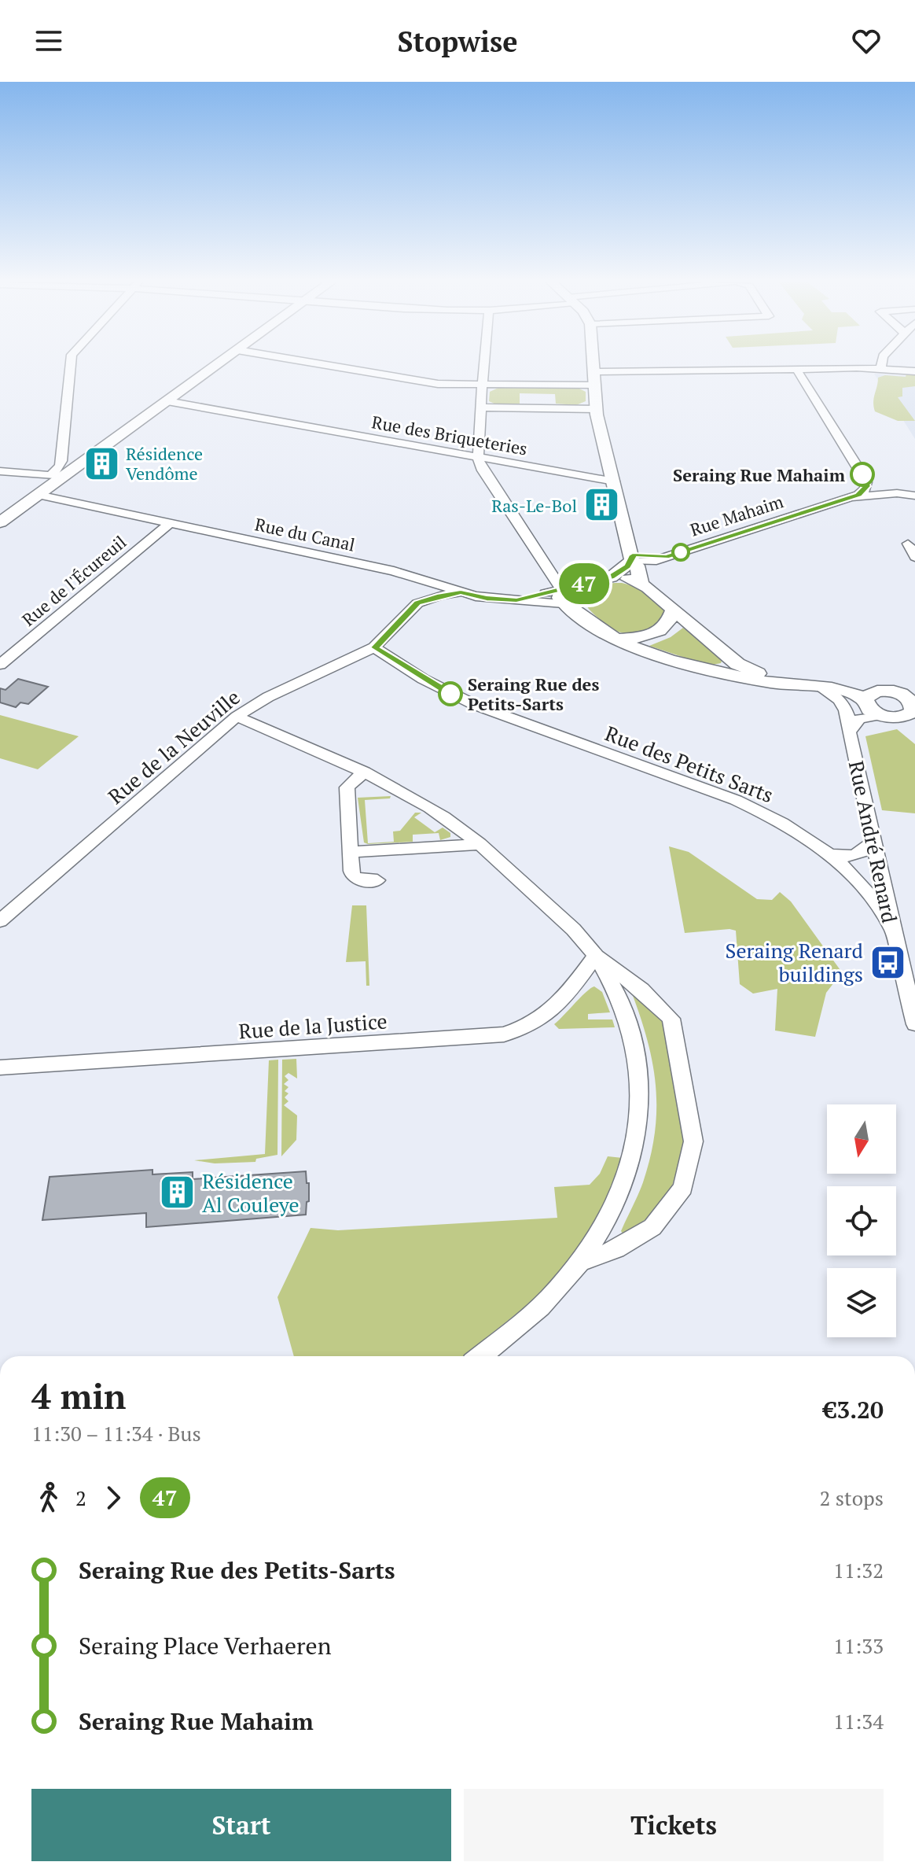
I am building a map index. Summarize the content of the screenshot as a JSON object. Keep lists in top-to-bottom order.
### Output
{
  "streets": {
    "street": [
      "Rue des Briqueteries",
      "Rue Mahaim",
      "Rue du Canal",
      "Rue de l'Écureuil",
      "Rue de la Neuville",
      "Rue des Petits Sarts",
      "Rue André Renard",
      "Rue de la Justice"
    ]
  },
  "crossings": [
    ["Rue du Canal", "Rue de l'Écureuil"],
    ["Rue du Canal", "Rue de la Neuville"],
    ["Rue de la Neuville", "Rue des Petits Sarts"],
    ["Rue des Petits Sarts", "Rue André Renard"]
  ],
  "places": {
    "building": ["Résidence Vendôme", "Ras-Le-Bol", "Résidence Al Couleye"],
    "other": ["Seraing Rue Mahaim", "Seraing Rue des Petits-Sarts"],
    "bus stop": ["Seraing Renard buildings"]
  },
  "lines": ["bus line 47"],
  "north": "bottom",
  "page": {
    "header": "Stopwise",
    "on_map": "47",
    "heading": ["4 min", "11:30 – 11:34 · Bus", "€3.20"],
    "legs": ["2", "47", "2 stops"],
    "list": [
      {
        "name": "Seraing Rue des Petits-Sarts",
        "value": "11:32"
      },
      {
        "name": "Seraing Place Verhaeren",
        "value": "11:33"
      },
      {
        "name": "Seraing Rue Mahaim",
        "value": "11:34"
      }
    ],
    "buttons": ["Start", "Tickets"]
  }
}
